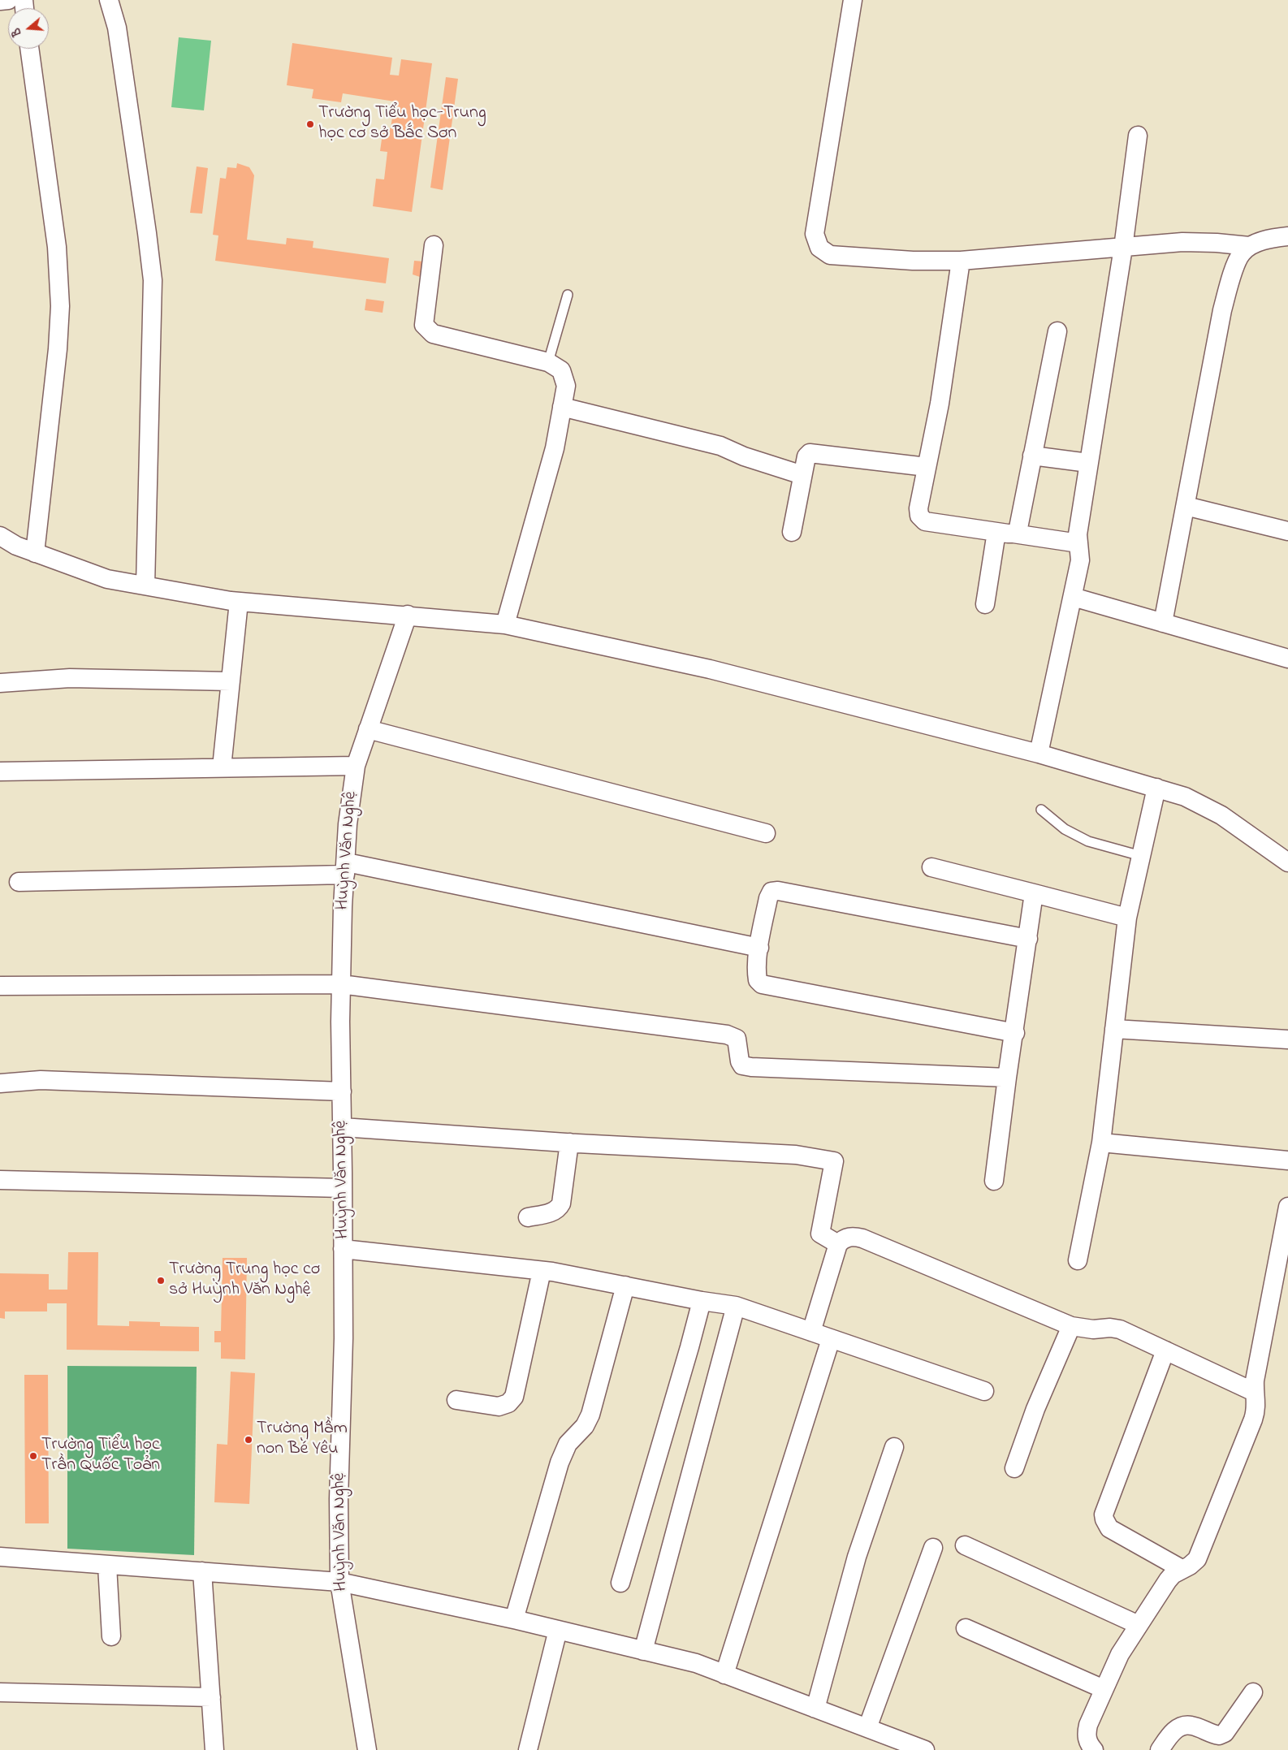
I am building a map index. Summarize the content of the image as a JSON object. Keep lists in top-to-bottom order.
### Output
{
  "streets": {
    "street": ["Huỳnh Văn Nghệ"]
  },
  "places": [
    "Trường Tiểu học-Trung học cơ sở Bắc Sơn",
    "Trường Trung học cơ sở Huỳnh Văn Nghệ",
    "Trường Mầm non Bé Yêu",
    "Trường Tiểu học Trần Quốc Toản"
  ],
  "north": "left"
}
